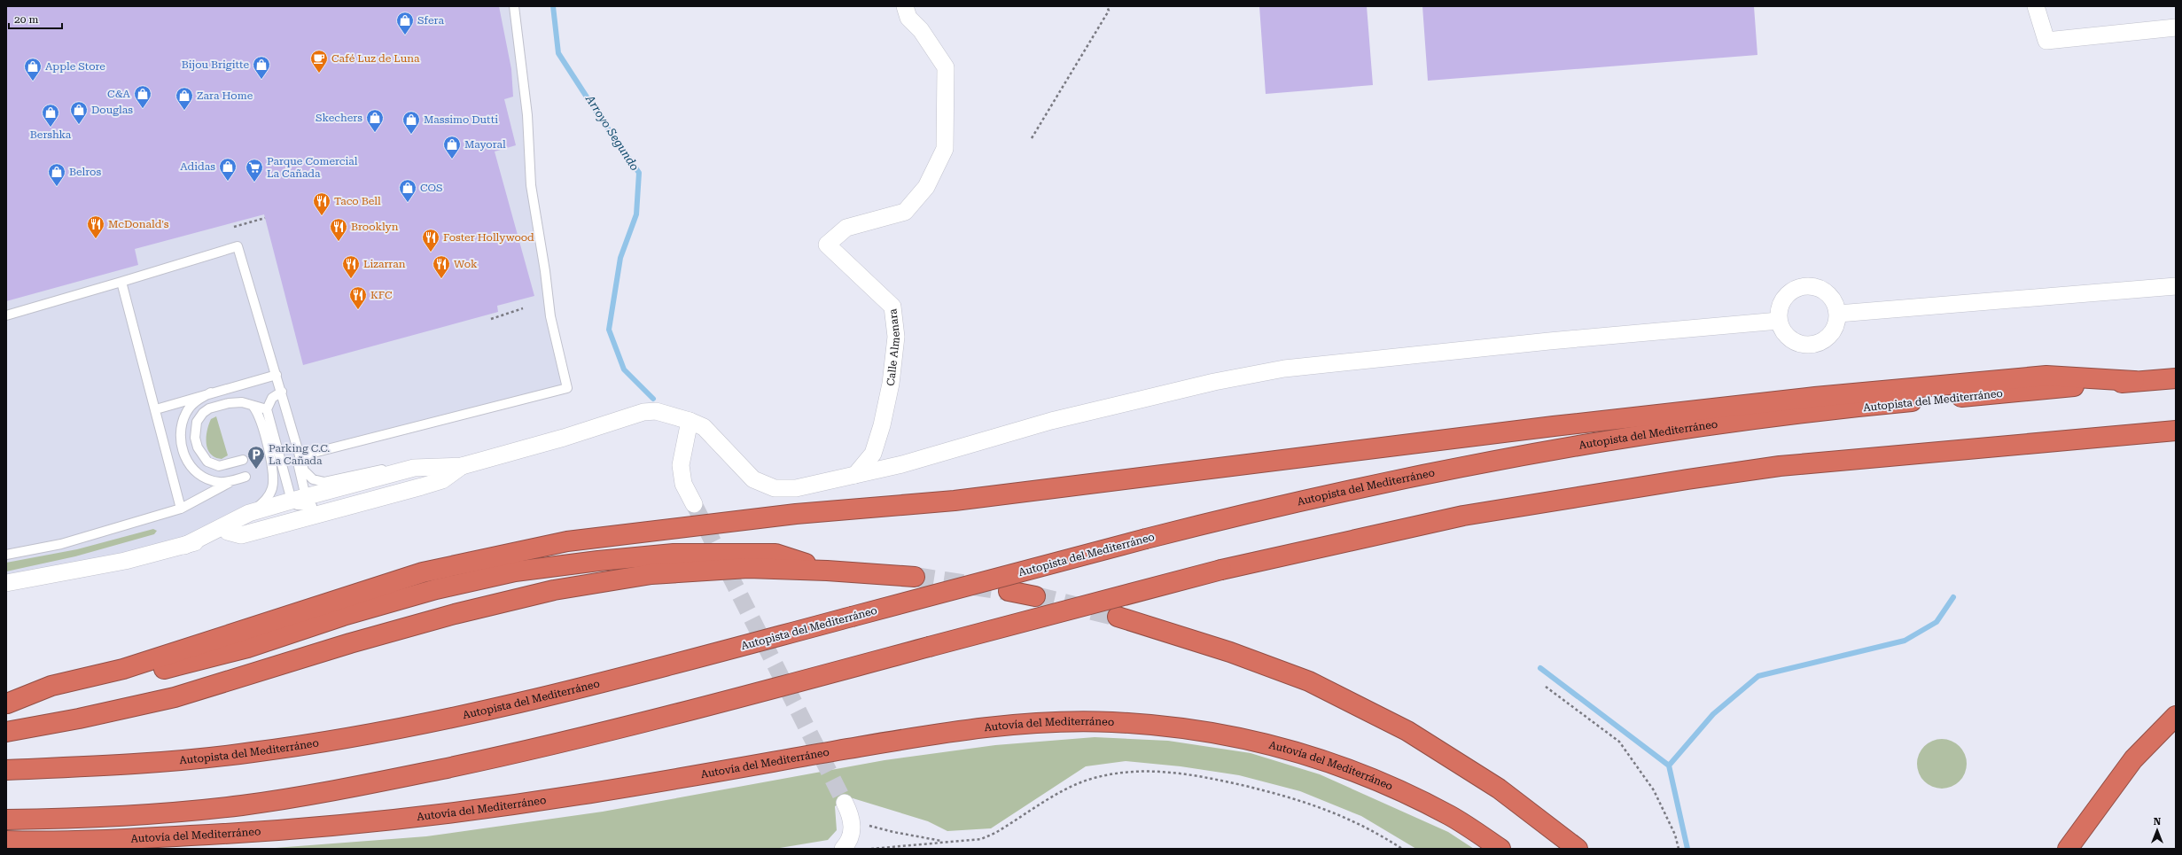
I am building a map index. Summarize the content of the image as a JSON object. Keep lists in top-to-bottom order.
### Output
{
  "streets": {
    "highway": ["Autopista del Mediterráneo", "Autovía del Mediterráneo"],
    "street": ["Calle Almenara"]
  },
  "water": ["Arroyo Segundo"],
  "places": {
    "shop": [
      "Sfera",
      "Bijou Brigitte",
      "Apple Store",
      "C&A",
      "Zara Home",
      "Douglas",
      "Bershka",
      "Skechers",
      "Massimo Dutti",
      "Mayoral",
      "Adidas",
      "Belros",
      "COS"
    ],
    "cafe": ["Café Luz de Luna"],
    "supermarket": ["Parque Comercial La Cañada"],
    "restaurant": [
      "Taco Bell",
      "McDonald's",
      "Brooklyn",
      "Foster Hollywood",
      "Lizarran",
      "Wok",
      "KFC"
    ],
    "parking": ["Parking C.C. La Cañada"]
  },
  "scale_bar": "20 m",
  "north": "top"
}
